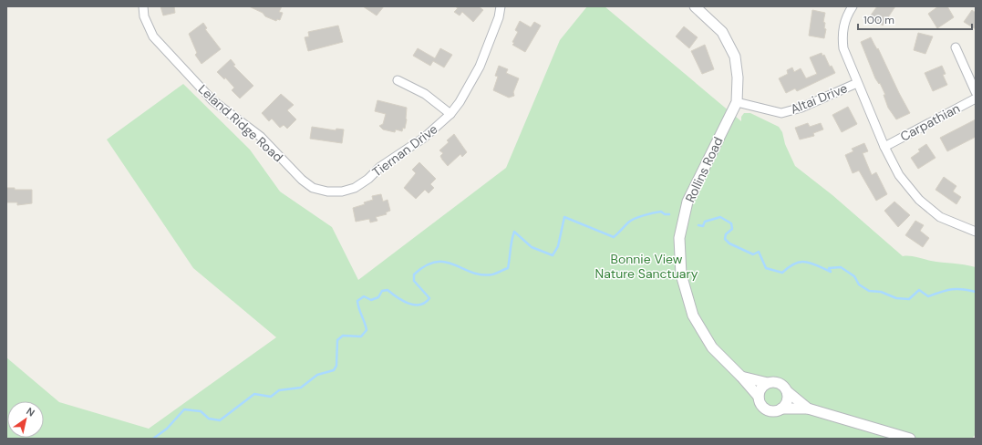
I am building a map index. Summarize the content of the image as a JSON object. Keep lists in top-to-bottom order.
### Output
{
  "streets": {
    "street": [
      "Altai Drive",
      "Carpathian",
      "Leland Ridge Road",
      "Tiernan Drive",
      "Rollins Road"
    ]
  },
  "crossings": [
    ["Altai Drive", "Rollins Road"],
    ["Leland Ridge Road", "Tiernan Drive"]
  ],
  "parks": ["Bonnie View Nature Sanctuary"],
  "scale_bar": "100 m",
  "north": "top right"
}
